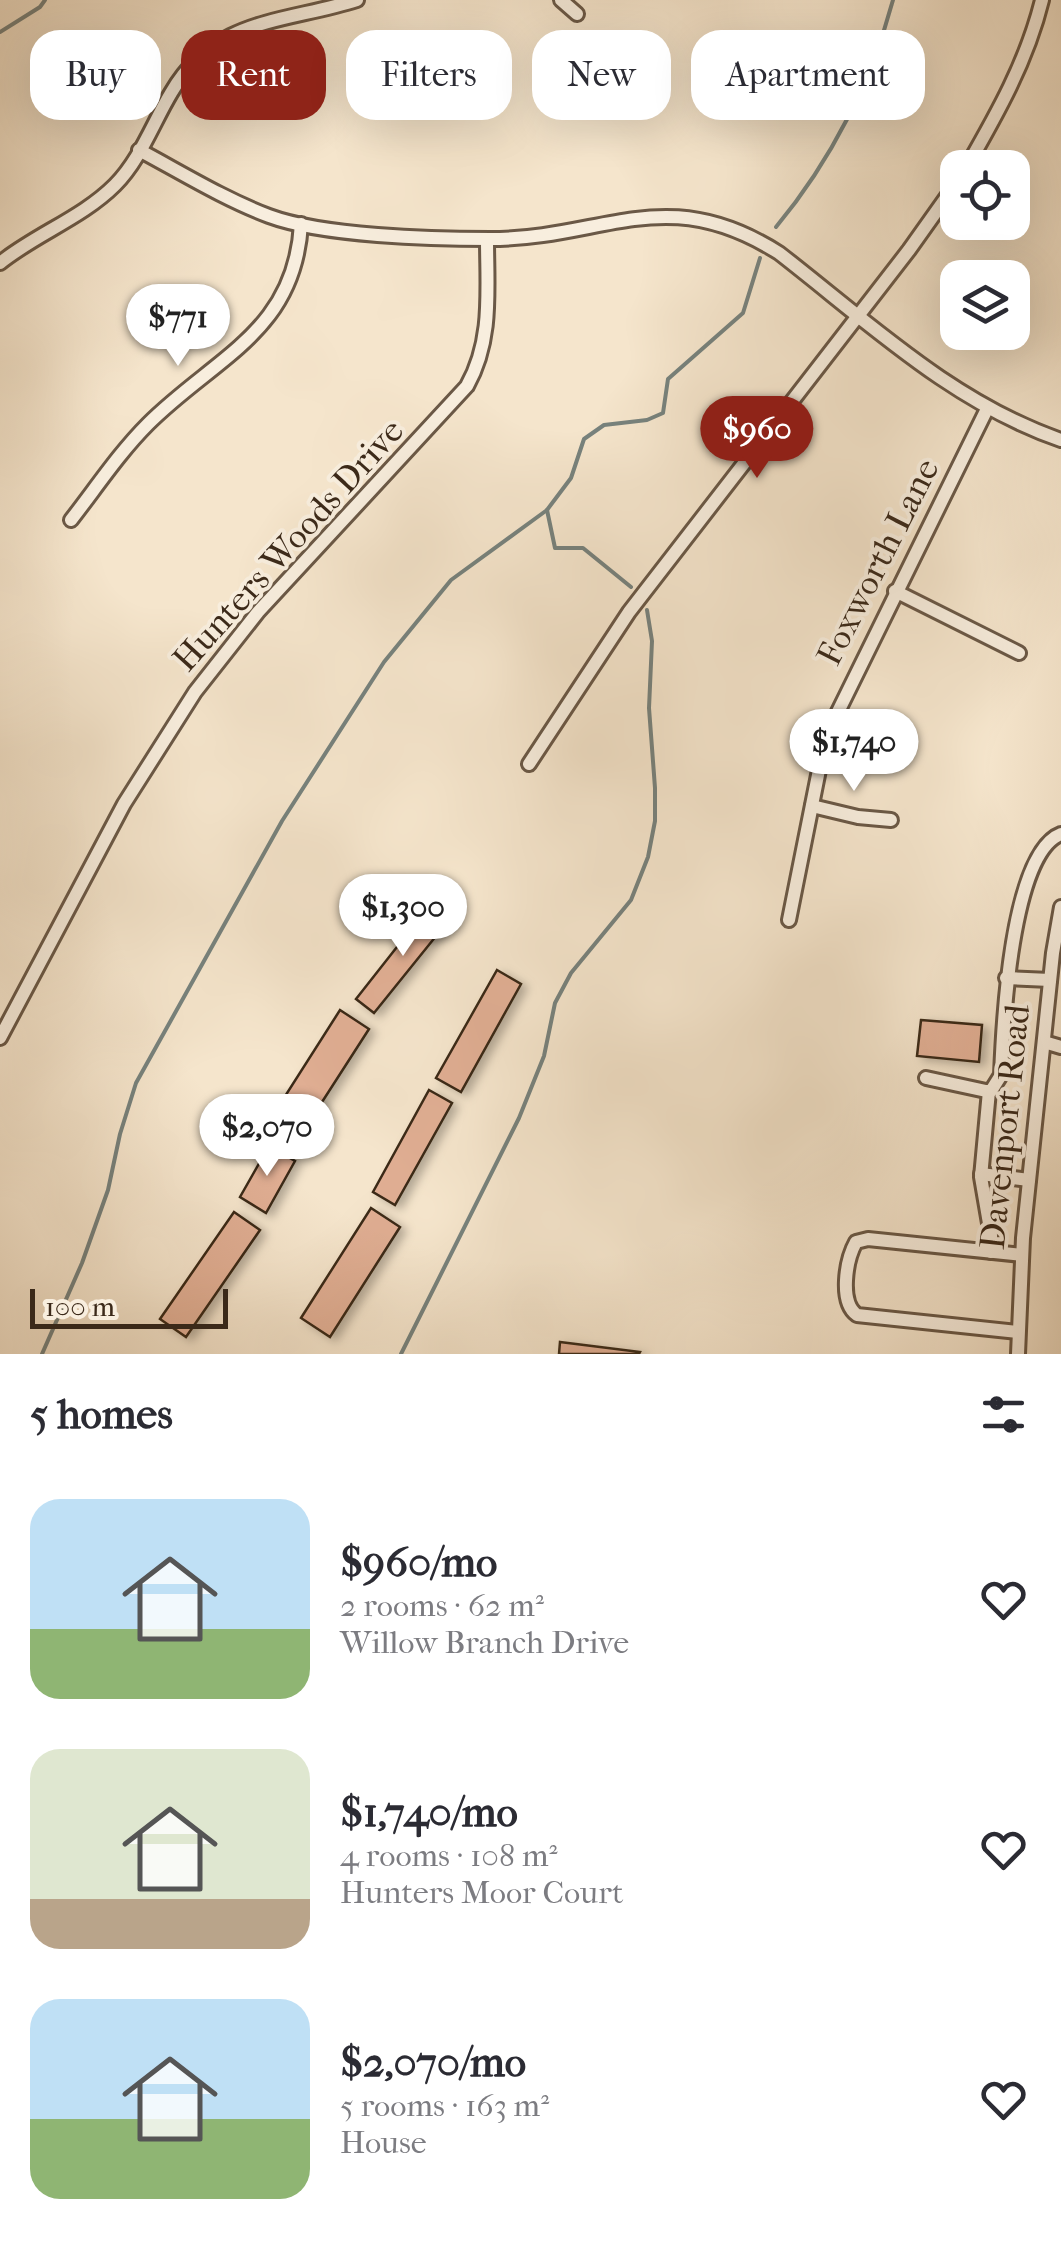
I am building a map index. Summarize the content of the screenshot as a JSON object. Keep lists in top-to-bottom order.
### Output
{
  "streets": {
    "street": ["Hunters Woods Drive", "Foxworth Lane", "Davenport Road"]
  },
  "scale_bar": "100 m",
  "page": {
    "chip": [
      "Buy",
      "Rent",
      "Filters",
      "New",
      "Apartment"
    ],
    "price": [
      "$771",
      "$960",
      "$1,740",
      "$1,300",
      "$2,070"
    ],
    "scale": "100 m",
    "heading": "5 homes",
    "list": [
      {
        "name": "$960/mo",
        "note": "2 rooms · 62 m² · Willow Branch Drive"
      },
      {
        "name": "$1,740/mo",
        "note": "4 rooms · 108 m² · Hunters Moor Court"
      },
      {
        "name": "$2,070/mo",
        "note": "5 rooms · 163 m² · House"
      }
    ]
  }
}
